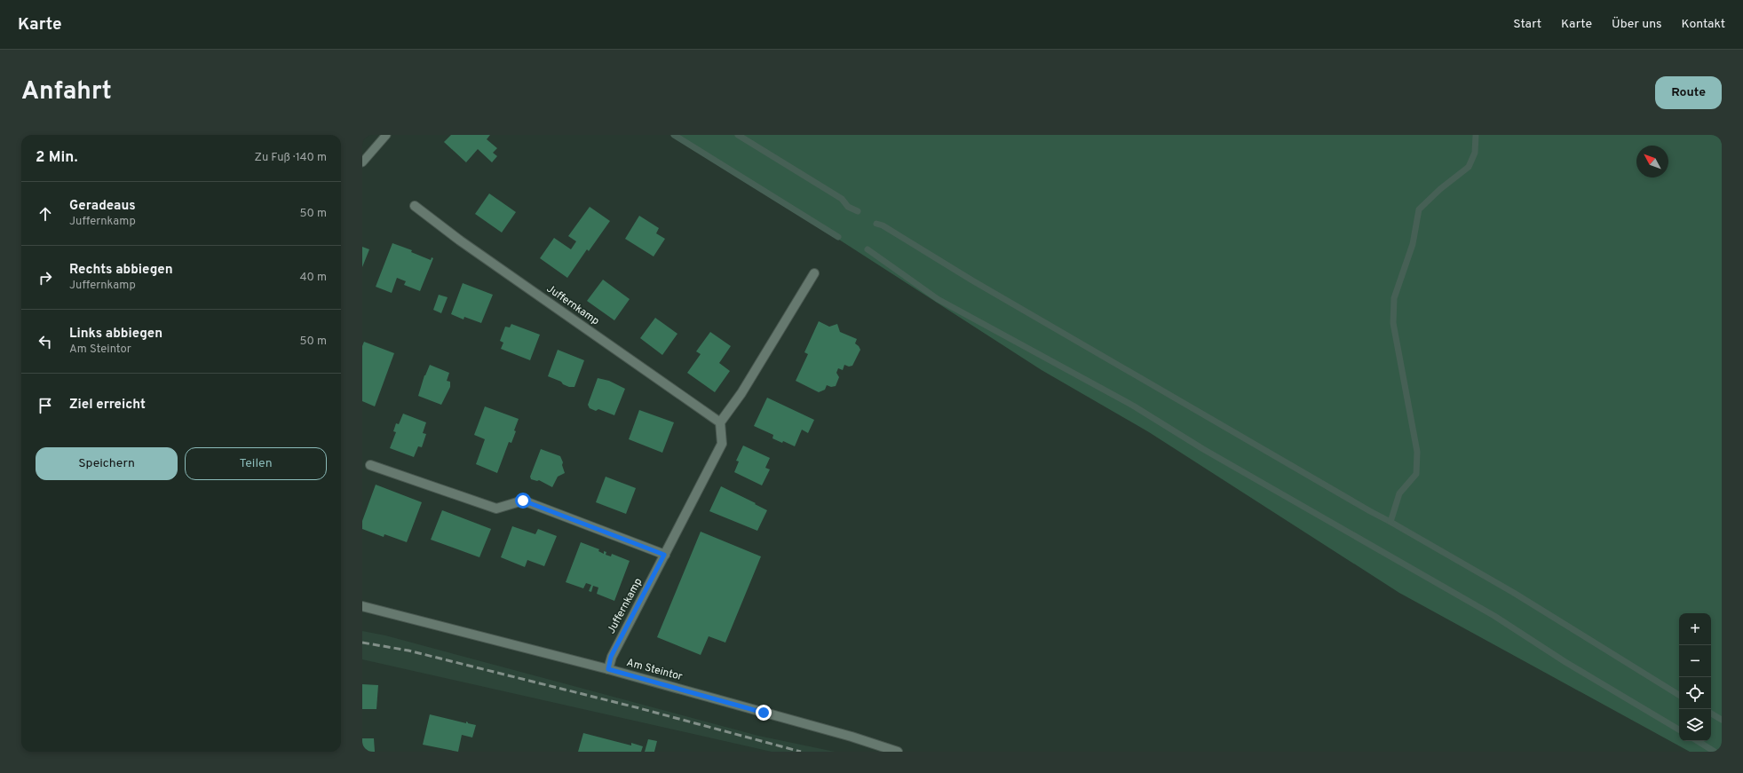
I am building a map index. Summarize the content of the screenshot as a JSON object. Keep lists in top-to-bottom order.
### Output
{
  "streets": {
    "street": ["Juffernkamp", "Am Steintor"]
  },
  "crossings": [
    ["Juffernkamp", "Am Steintor"]
  ],
  "north": "top left",
  "page": {
    "header": "Karte",
    "nav": [
      "Start",
      "Karte",
      "Über uns",
      "Kontakt"
    ],
    "title": "Anfahrt",
    "buttons": [
      "Route",
      ["Speichern", "Teilen"]
    ],
    "heading": ["2 Min.", "Zu Fuß · 140 m"],
    "list": [
      ["Geradeaus", "Juffernkamp", "50 m"],
      ["Rechts abbiegen", "Juffernkamp", "40 m"],
      ["Links abbiegen", "Am Steintor", "50 m"],
      "Ziel erreicht"
    ],
    "map_buttons": ["+", "−"]
  }
}
